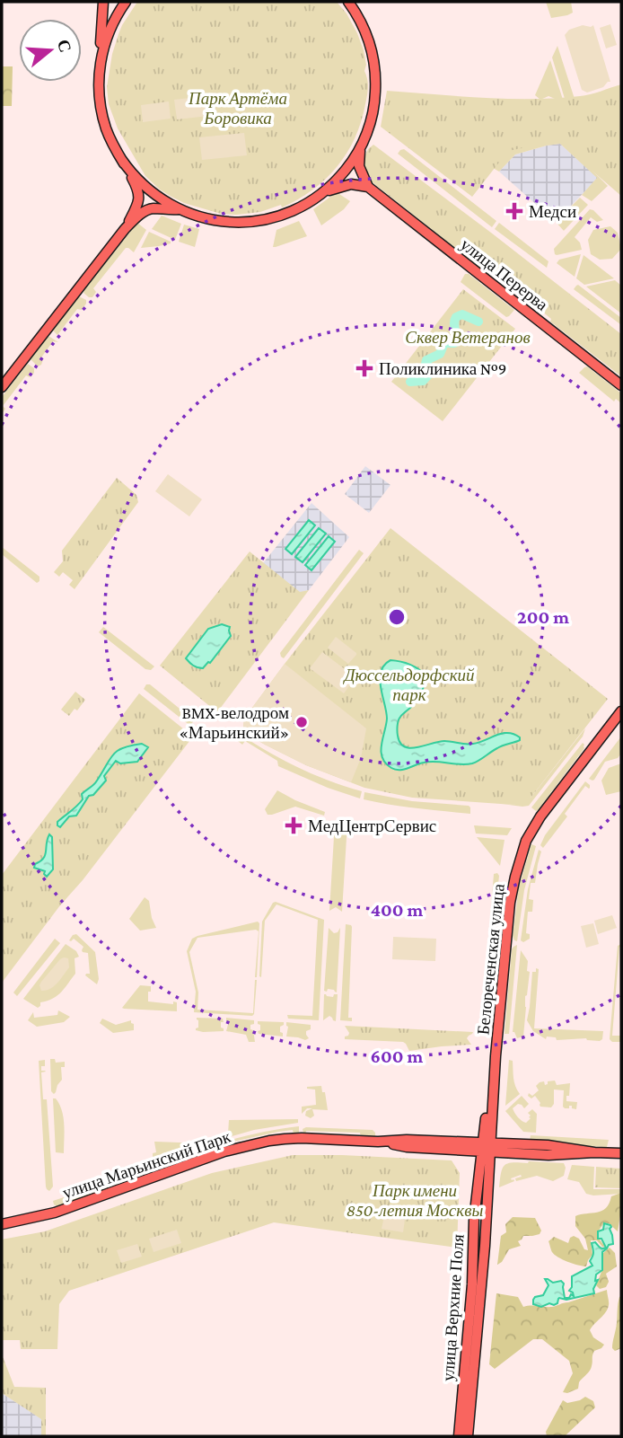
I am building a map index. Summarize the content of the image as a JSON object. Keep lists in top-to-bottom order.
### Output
{
  "streets": {
    "main road": [
      "улица Перерва",
      "Белореченская улица",
      "улица Марьинский Парк",
      "улица Верхние Поля"
    ]
  },
  "crossings": [
    ["Белореченская улица", "улица Марьинский Парк"],
    ["Белореченская улица", "улица Верхние Поля"],
    ["улица Марьинский Парк", "улица Верхние Поля"]
  ],
  "parks": [
    "Парк Артёма Боровика",
    "Сквер Ветеранов",
    "Дюссельдорфский парк",
    "Парк имени 850-летия Москвы"
  ],
  "places": {
    "health": ["Медси", "Поликлиника №9", "МедЦентрСервис"],
    "other": ["BMX-велодром «Марьинский»"]
  },
  "north": "right",
  "rings": ["200 m", "400 m", "600 m"]
}
